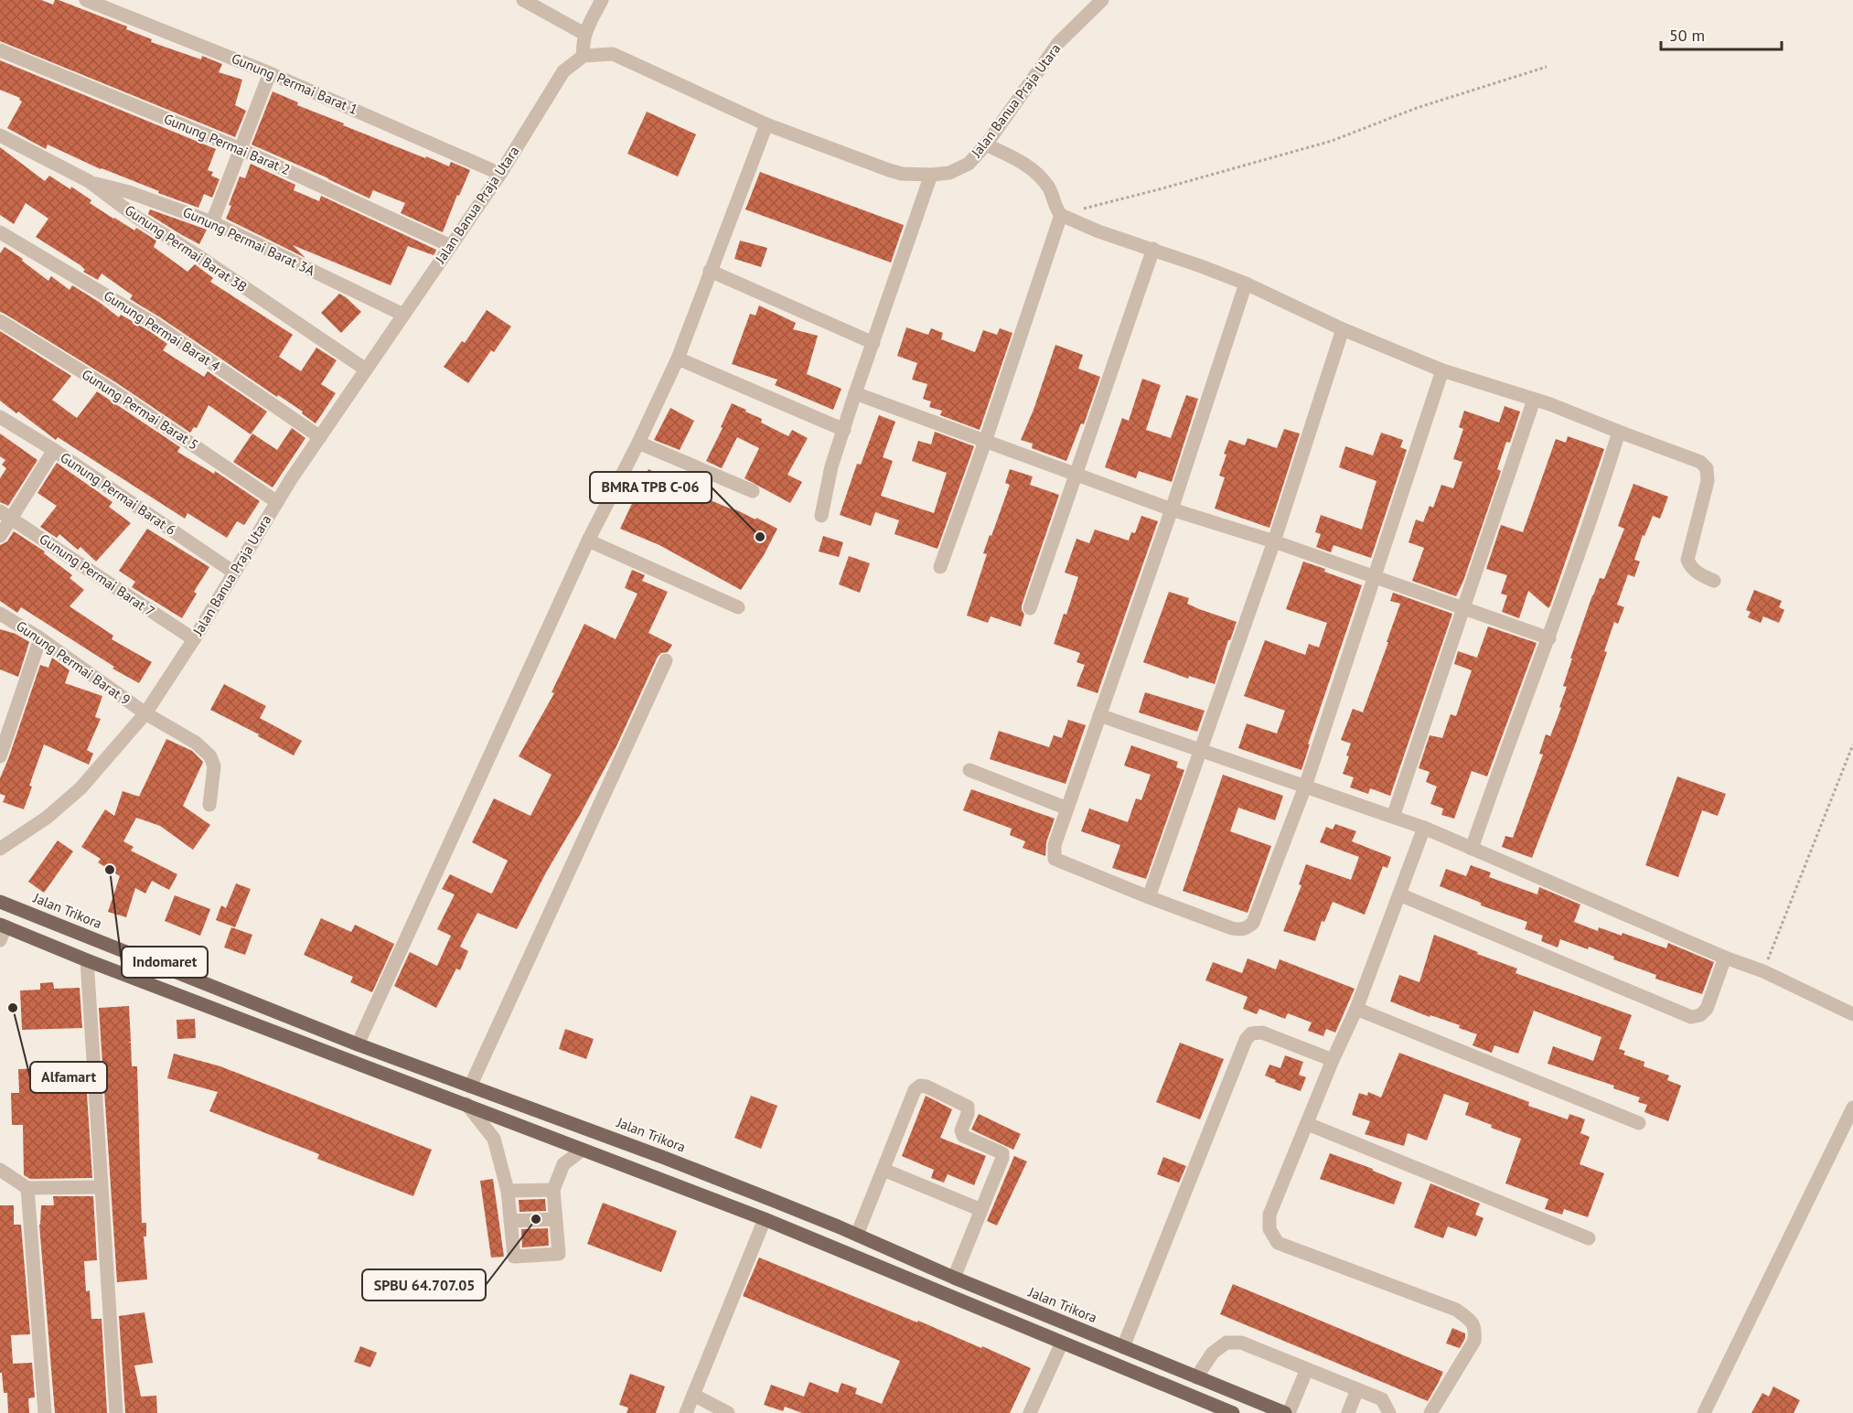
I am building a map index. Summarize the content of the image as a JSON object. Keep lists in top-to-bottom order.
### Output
{
  "streets": {
    "main road": ["Jalan Trikora"],
    "street": [
      "Gunung Permai Barat 1",
      "Jalan Banua Praja Utara",
      "Gunung Permai Barat 2",
      "Gunung Permai Barat 3A",
      "Gunung Permai Barat 3B",
      "Gunung Permai Barat 4",
      "Gunung Permai Barat 5",
      "Gunung Permai Barat 6",
      "Gunung Permai Barat 7",
      "Gunung Permai Barat 9"
    ]
  },
  "crossings": [
    ["Gunung Permai Barat 1", "Jalan Banua Praja Utara"],
    ["Jalan Banua Praja Utara", "Gunung Permai Barat 2"],
    ["Jalan Banua Praja Utara", "Gunung Permai Barat 3A"],
    ["Jalan Banua Praja Utara", "Gunung Permai Barat 3B"],
    ["Jalan Banua Praja Utara", "Gunung Permai Barat 4"],
    ["Jalan Banua Praja Utara", "Gunung Permai Barat 5"],
    ["Jalan Banua Praja Utara", "Gunung Permai Barat 6"],
    ["Jalan Banua Praja Utara", "Gunung Permai Barat 7"],
    ["Jalan Banua Praja Utara", "Gunung Permai Barat 9"],
    ["Gunung Permai Barat 3A", "Gunung Permai Barat 3B"]
  ],
  "places": [
    "BMRA TPB C-06",
    "Indomaret",
    "Alfamart",
    "SPBU 64.707.05"
  ],
  "scale_bar": "50 m"
}
